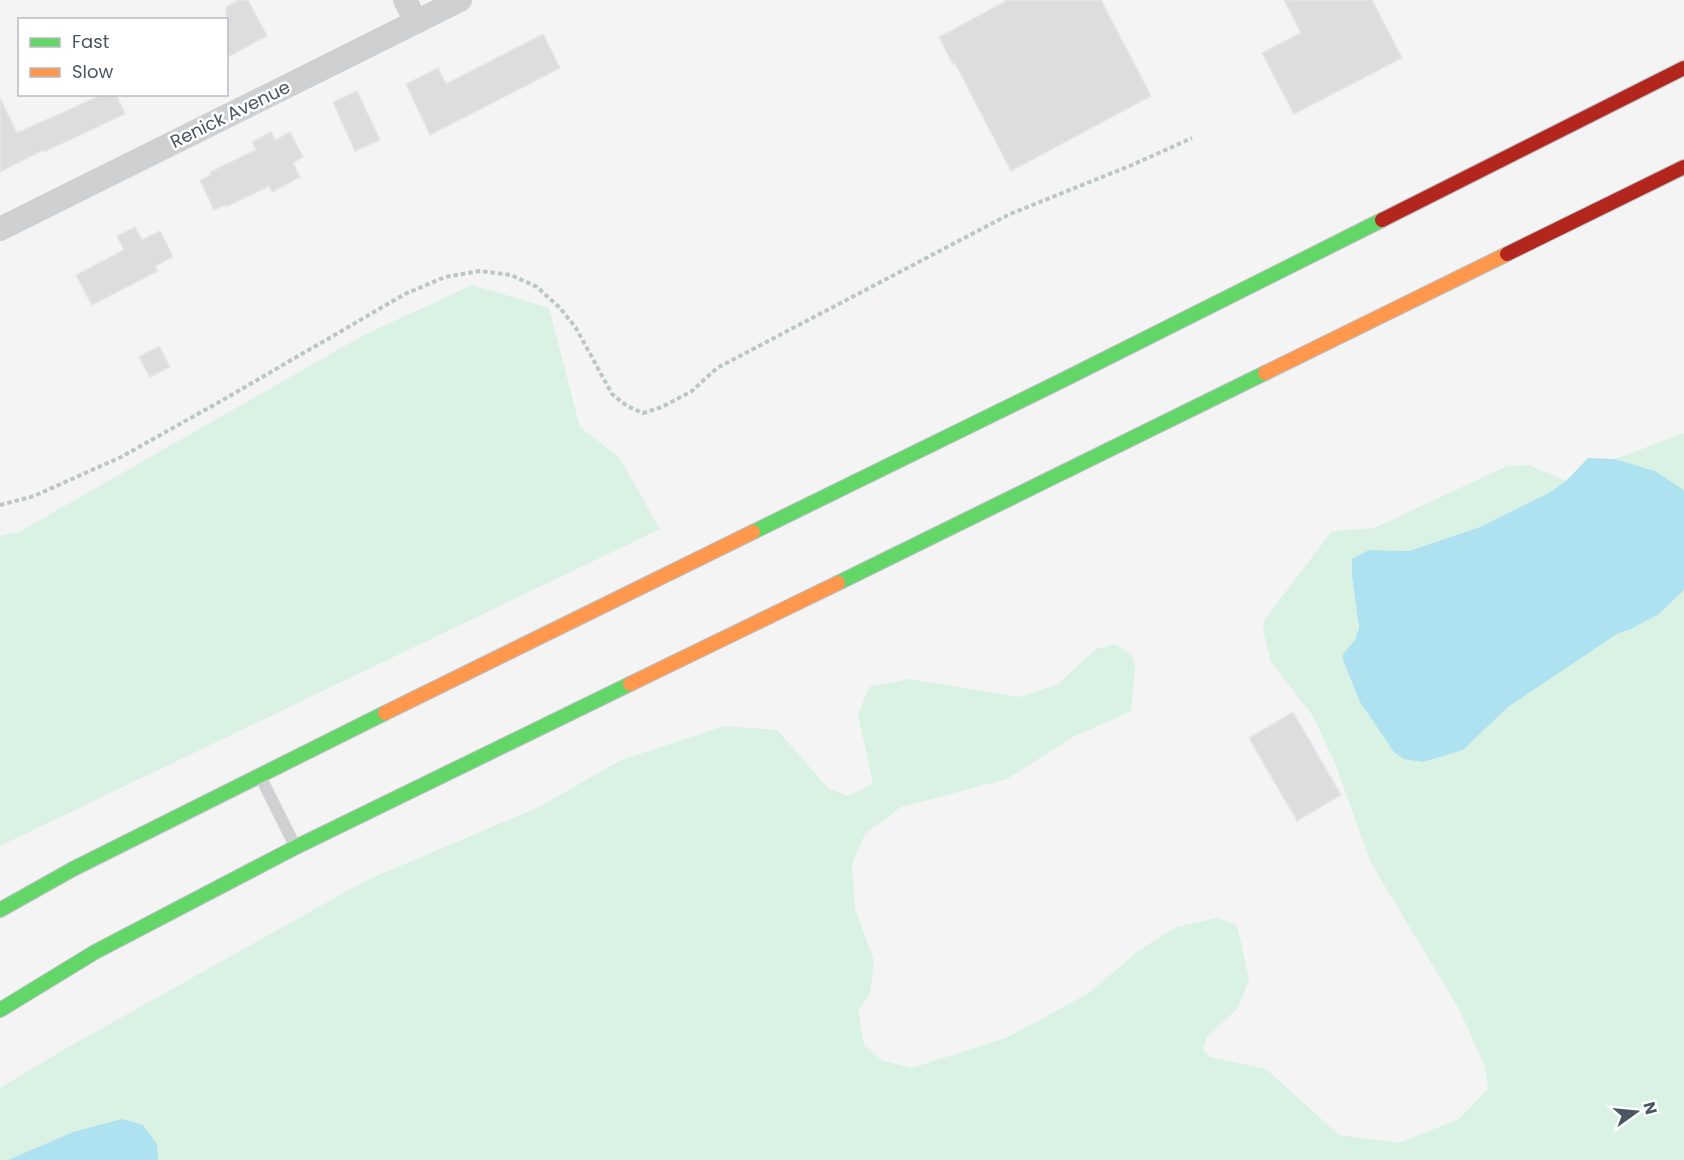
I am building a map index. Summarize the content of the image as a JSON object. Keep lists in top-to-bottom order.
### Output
{
  "streets": {
    "street": ["Renick Avenue"]
  },
  "legend": ["Fast", "Slow"],
  "north": "right"
}
